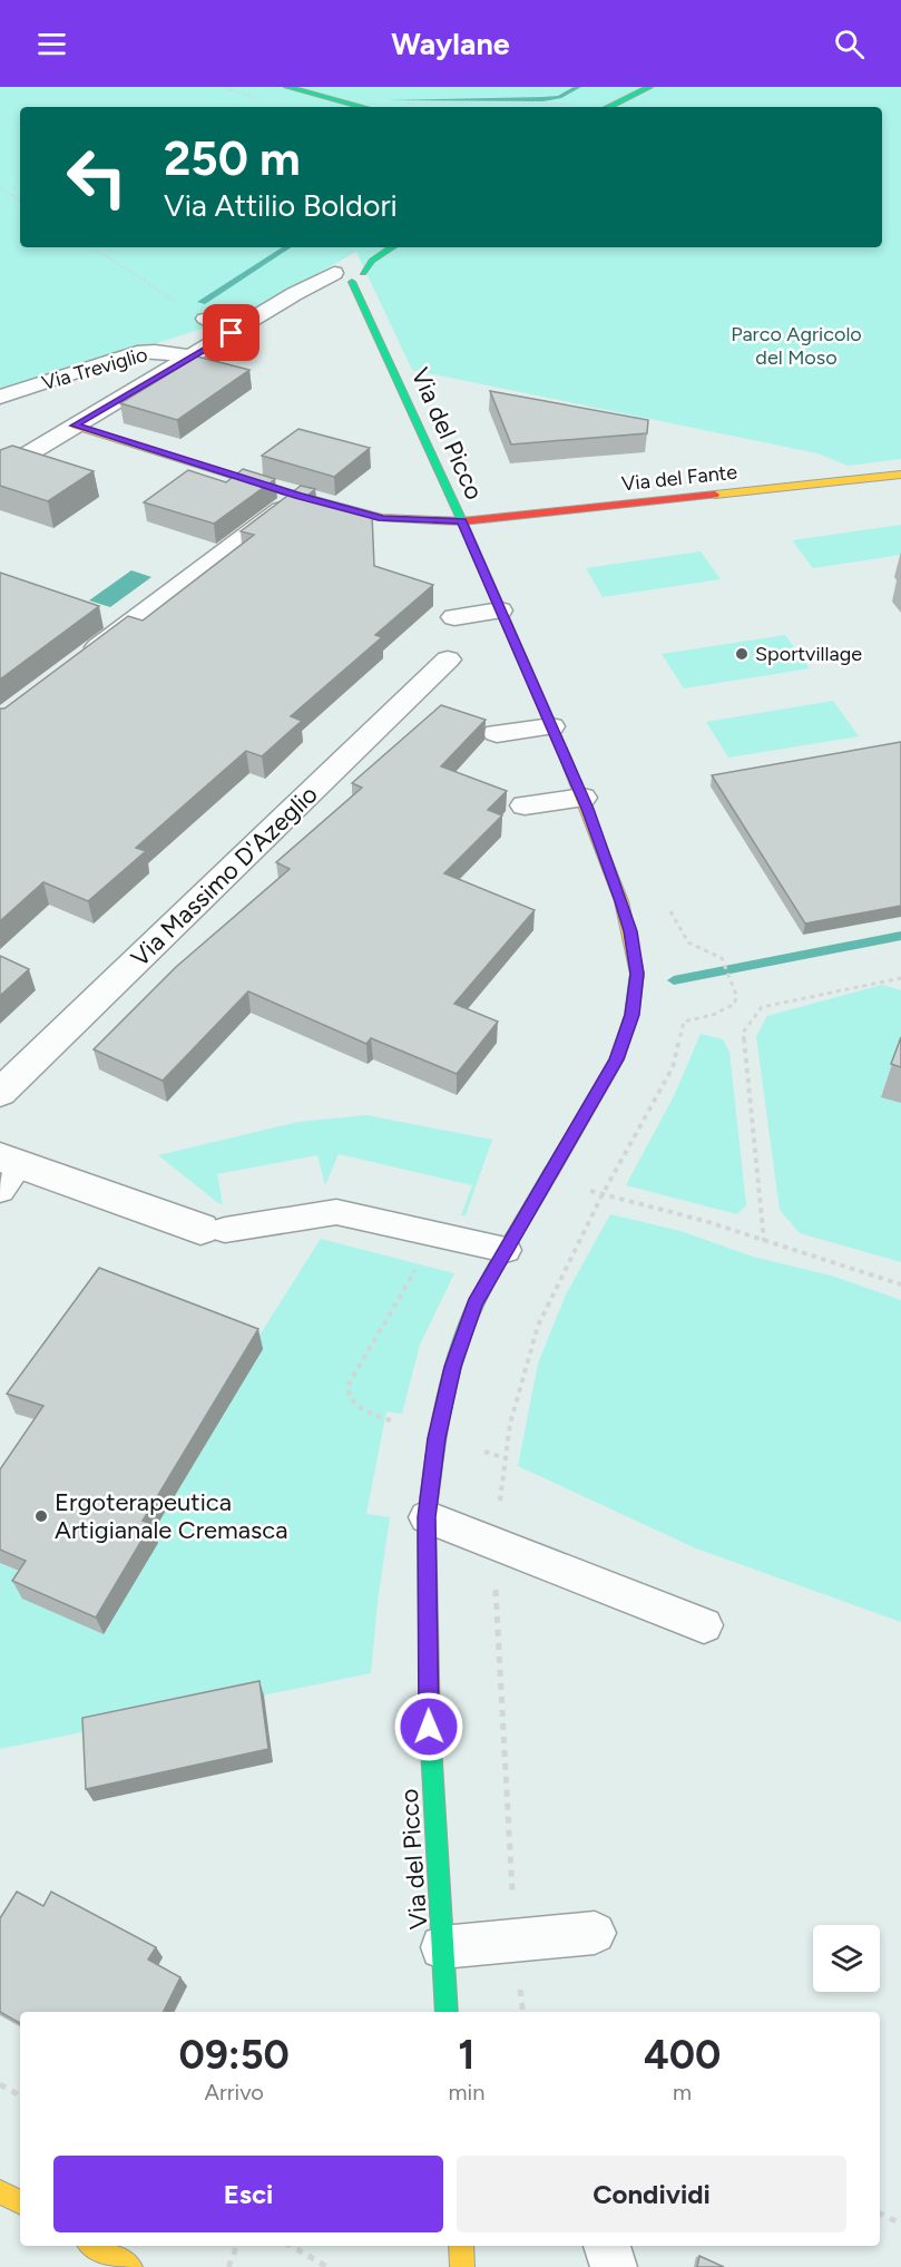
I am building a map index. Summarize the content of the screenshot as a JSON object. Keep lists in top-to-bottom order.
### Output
{
  "streets": {
    "main road": ["Via del Picco", "Via del Fante"],
    "street": ["Via Treviglio", "Via Massimo D'Azeglio"]
  },
  "crossings": [
    ["Via del Picco", "Via del Fante"]
  ],
  "parks": ["Parco Agricolo del Moso"],
  "places": ["Sportvillage", "Ergoterapeutica Artigianale Cremasca"],
  "page": {
    "header": "Waylane",
    "turn": ["250 m", "Via Attilio Boldori"],
    "eta": [
      "09:50",
      "Arrivo",
      "1",
      "min",
      "400",
      "m"
    ],
    "buttons": ["Esci", "Condividi"]
  }
}
